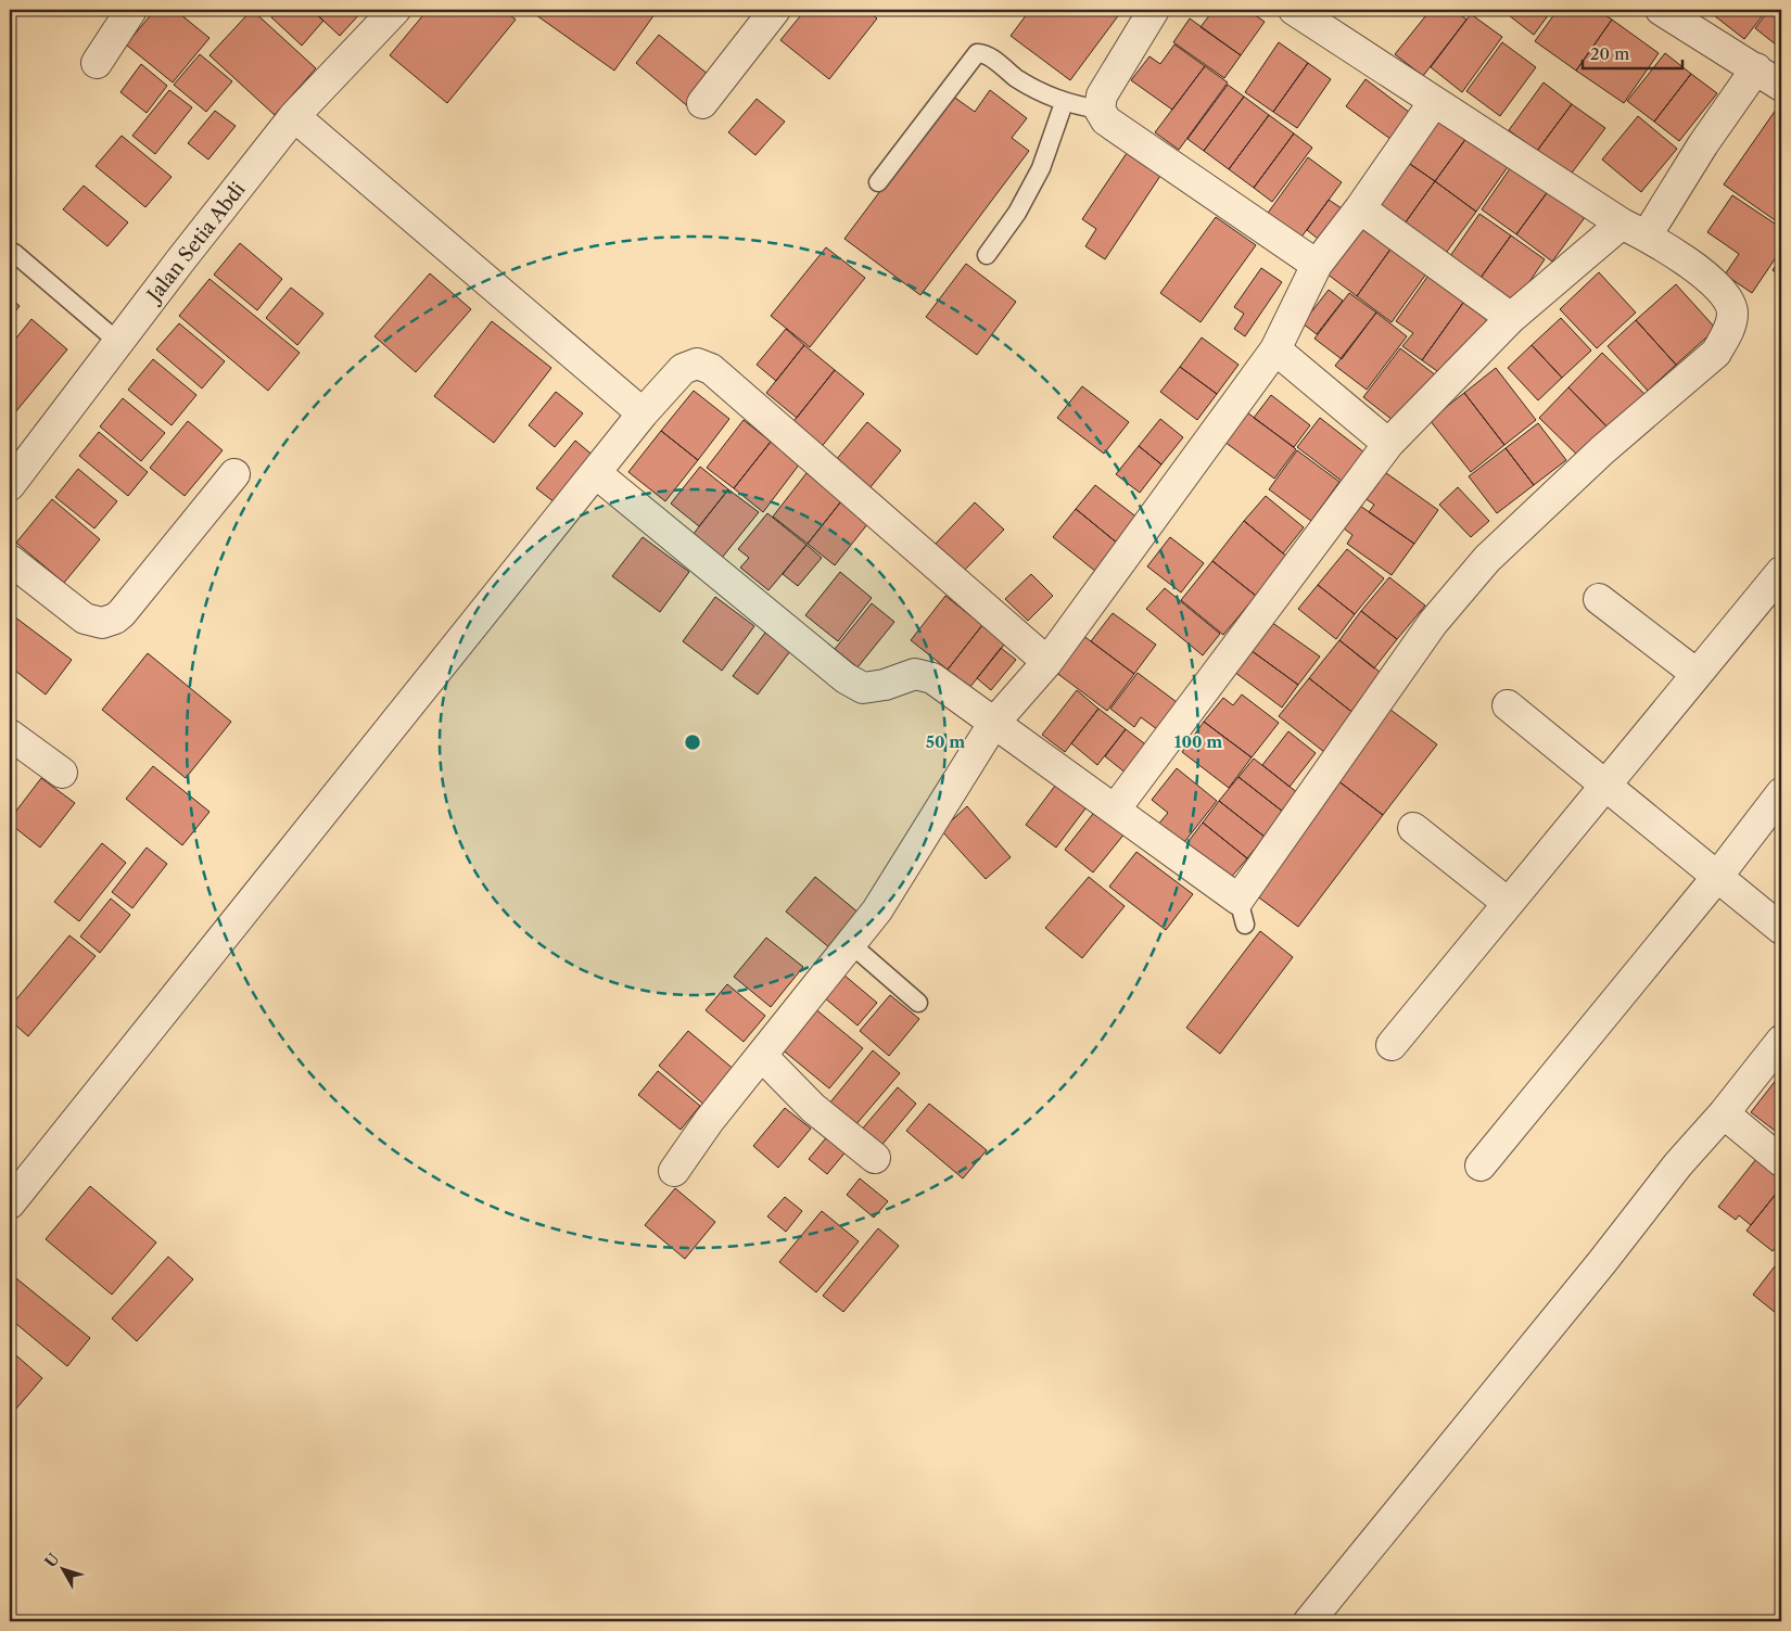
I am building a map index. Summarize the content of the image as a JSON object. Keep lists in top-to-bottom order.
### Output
{
  "streets": {
    "street": ["Jalan Setia Abdi"]
  },
  "scale_bar": "20 m",
  "north": "top left",
  "rings": ["50 m", "100 m"]
}
